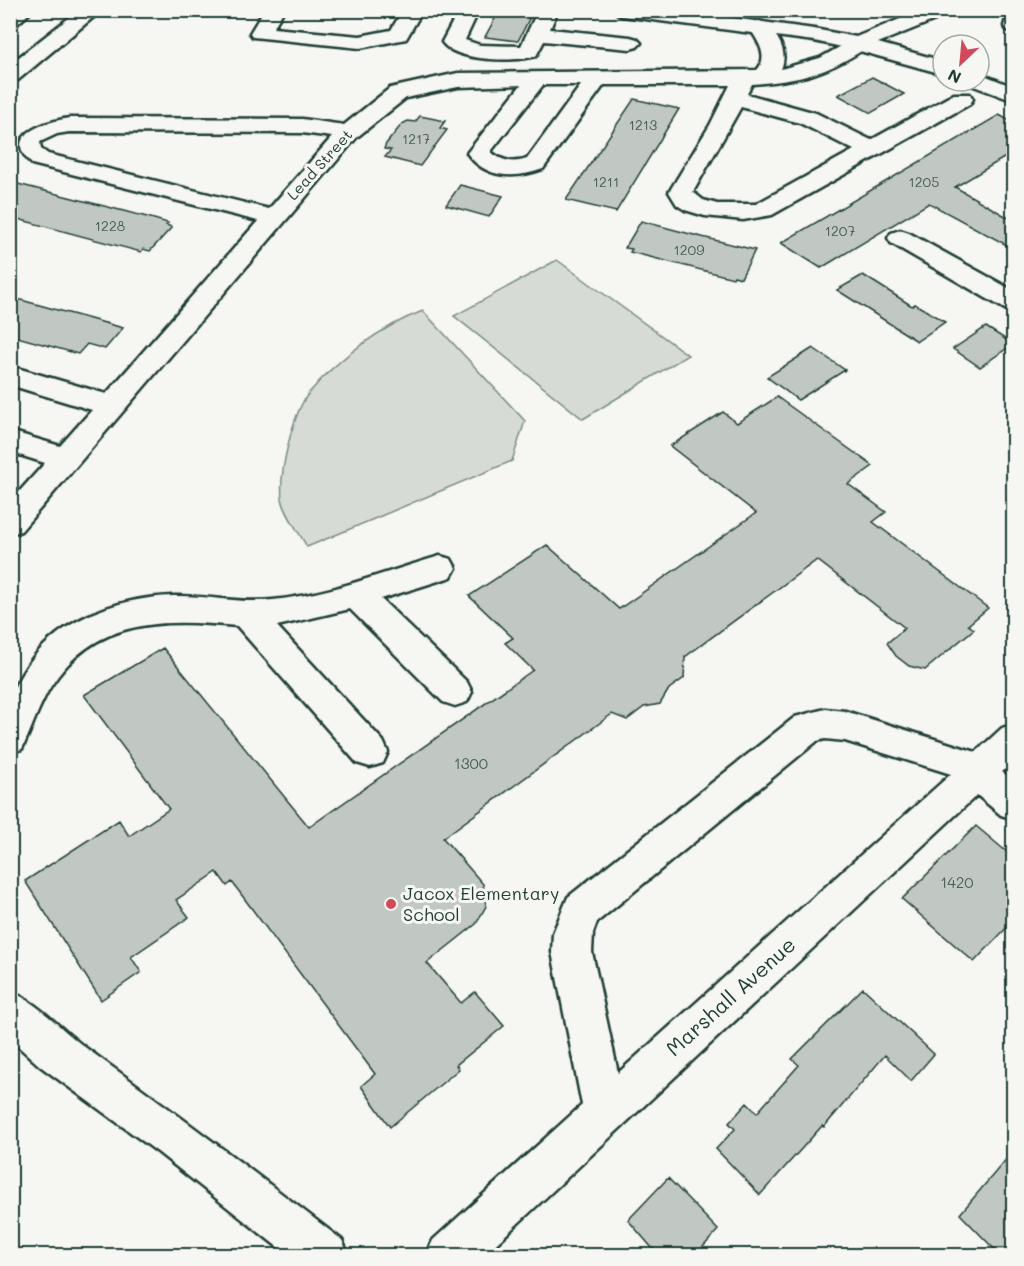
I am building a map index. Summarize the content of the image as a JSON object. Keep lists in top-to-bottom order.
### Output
{
  "streets": {
    "street": ["Lead Street", "Marshall Avenue"]
  },
  "places": ["Jacox Elementary School"],
  "house_numbers": [
    "1213",
    "1217",
    "1211",
    "1205",
    "1228",
    "1207",
    "1209",
    "1300",
    "1420"
  ],
  "north": "bottom left"
}
